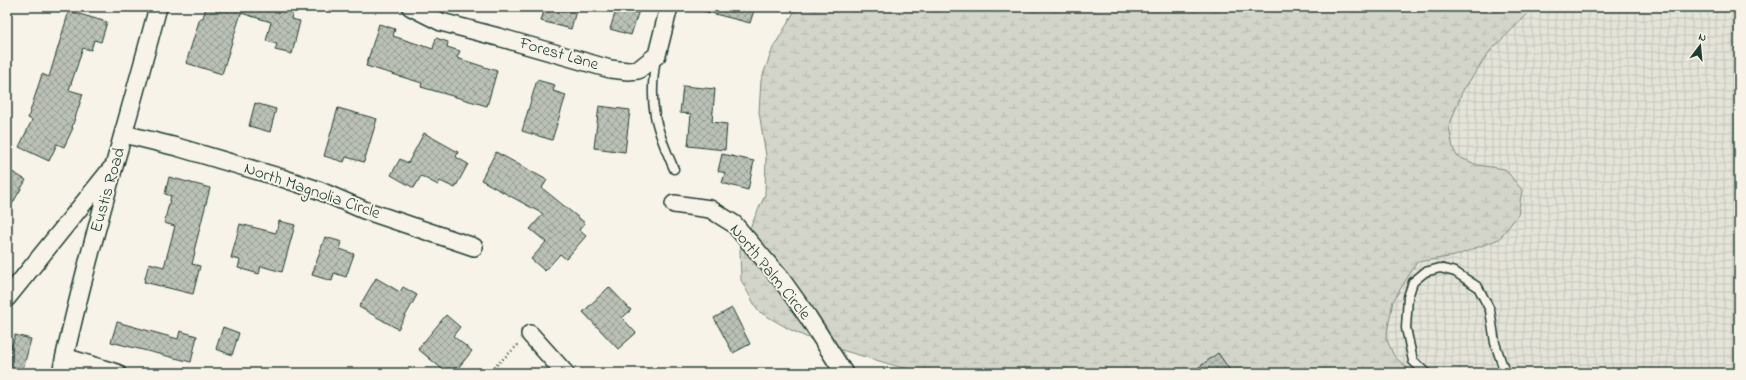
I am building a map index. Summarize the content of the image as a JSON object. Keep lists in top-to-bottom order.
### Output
{
  "streets": {
    "street": [
      "Forest Lane",
      "Eustis Road",
      "North Magnolia Circle",
      "North Palm Circle"
    ]
  },
  "crossings": [
    ["Eustis Road", "North Magnolia Circle"]
  ],
  "north": "top"
}
